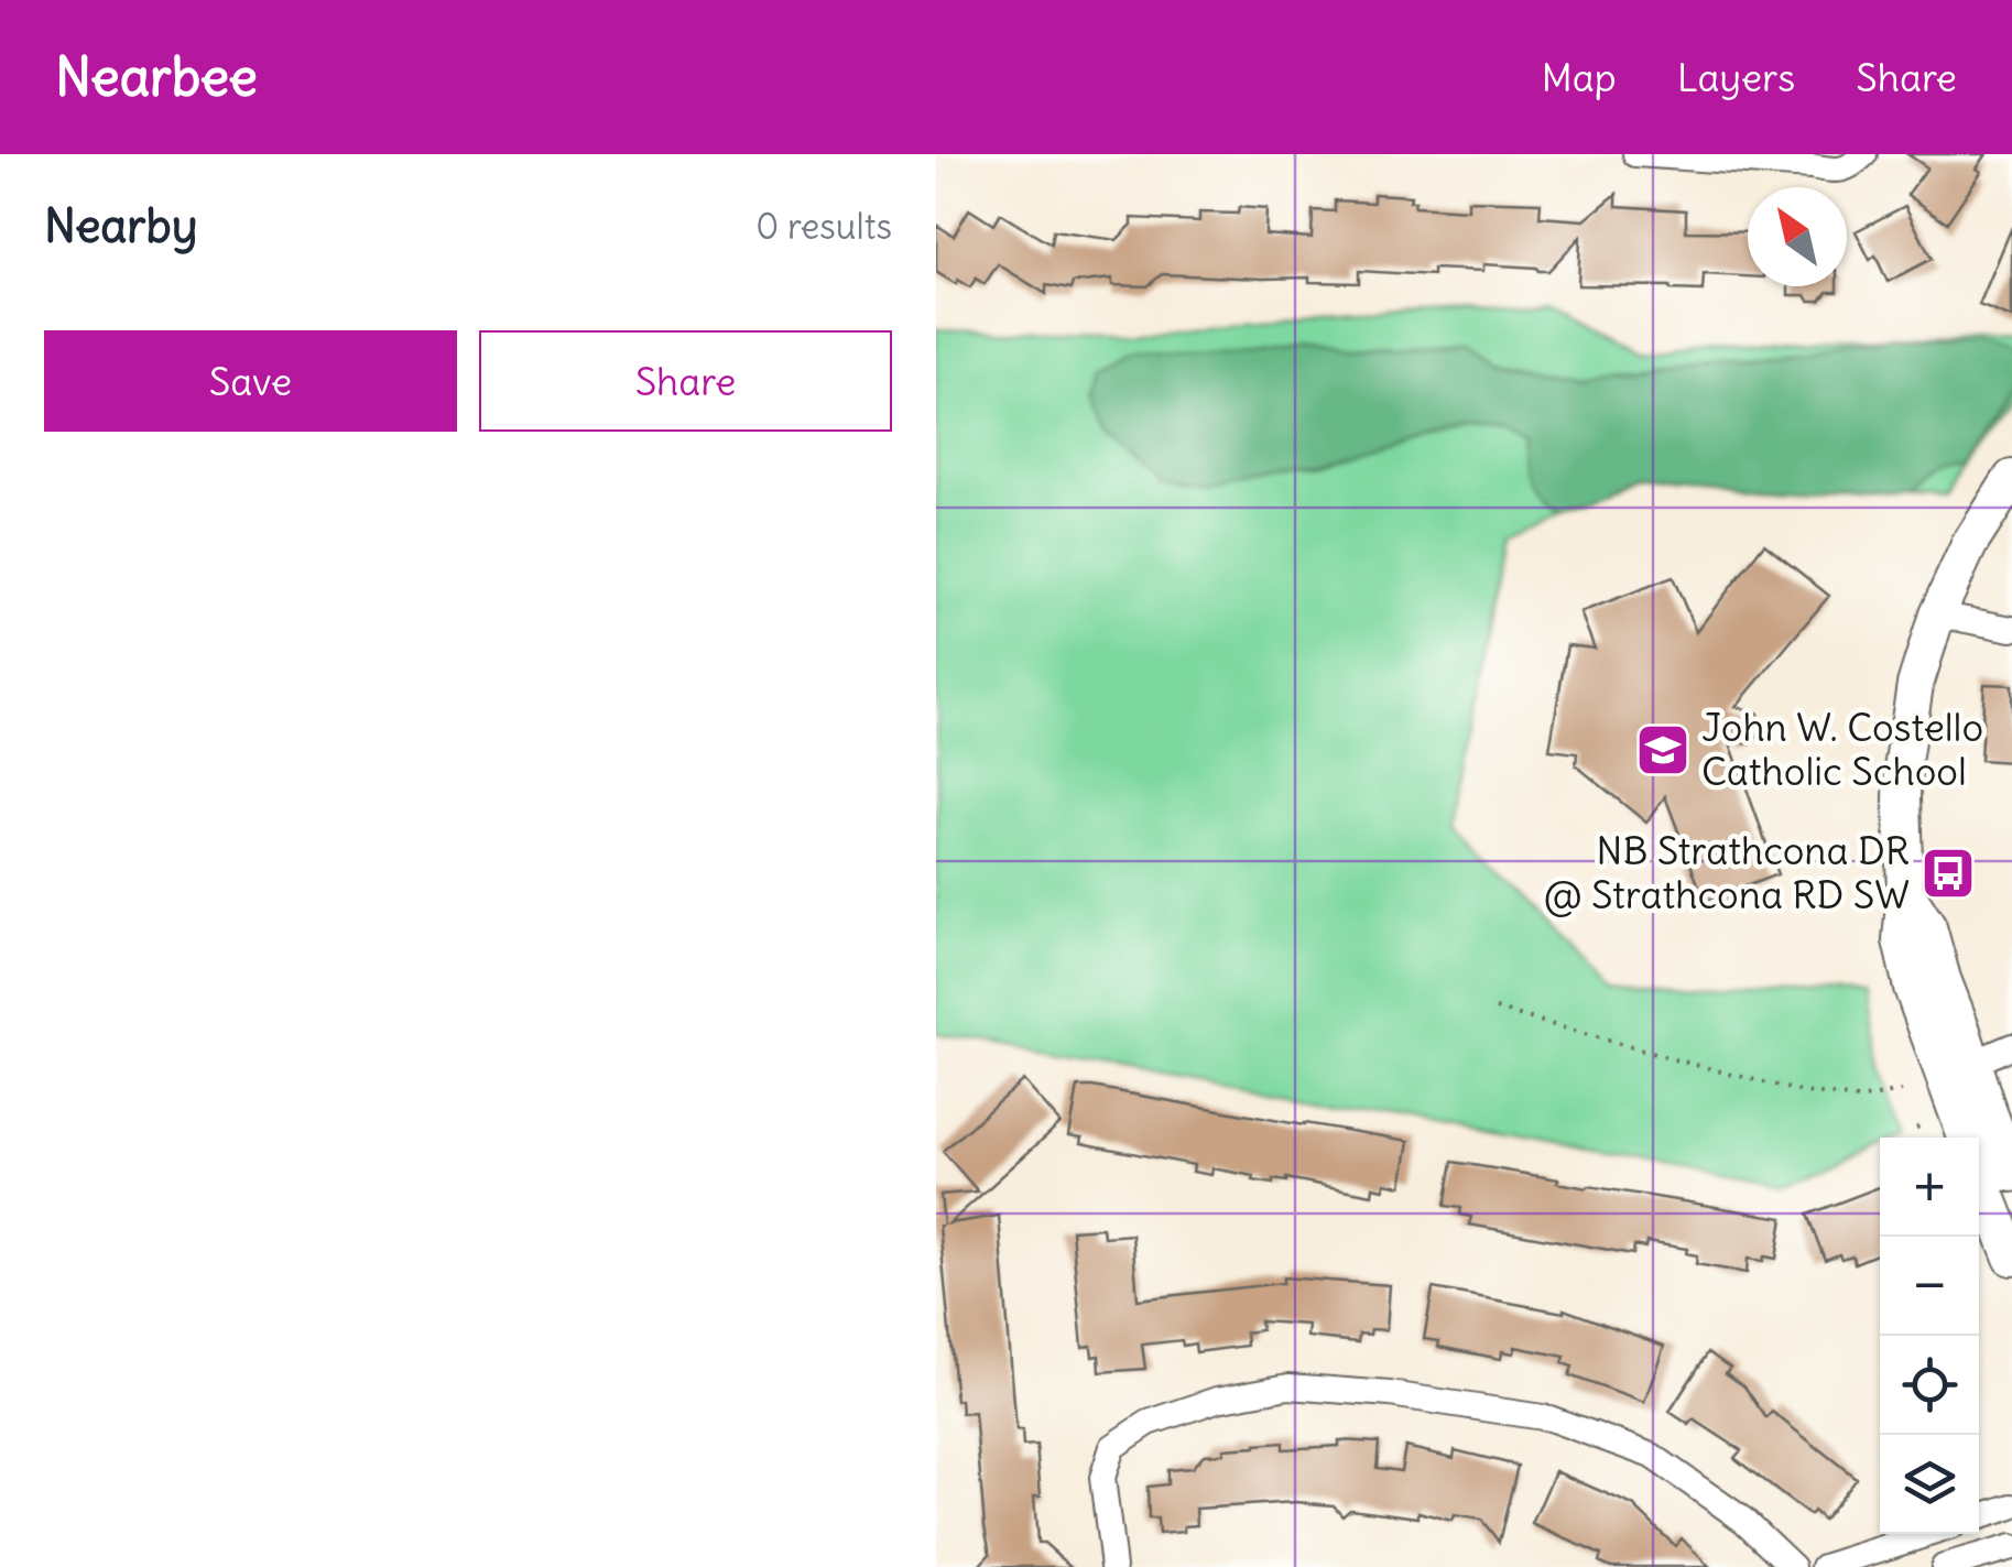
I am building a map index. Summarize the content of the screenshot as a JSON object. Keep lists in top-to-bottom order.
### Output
{
  "places": {
    "school or university": ["John W. Costello Catholic School"],
    "bus stop": ["NB Strathcona DR @ Strathcona RD SW"]
  },
  "north": "top left",
  "page": {
    "header": "Nearbee",
    "nav": ["Map", "Layers", "Share"],
    "heading": ["Nearby", "0 results"],
    "buttons": ["Save", "Share"],
    "map_buttons": ["+", "−"]
  }
}
